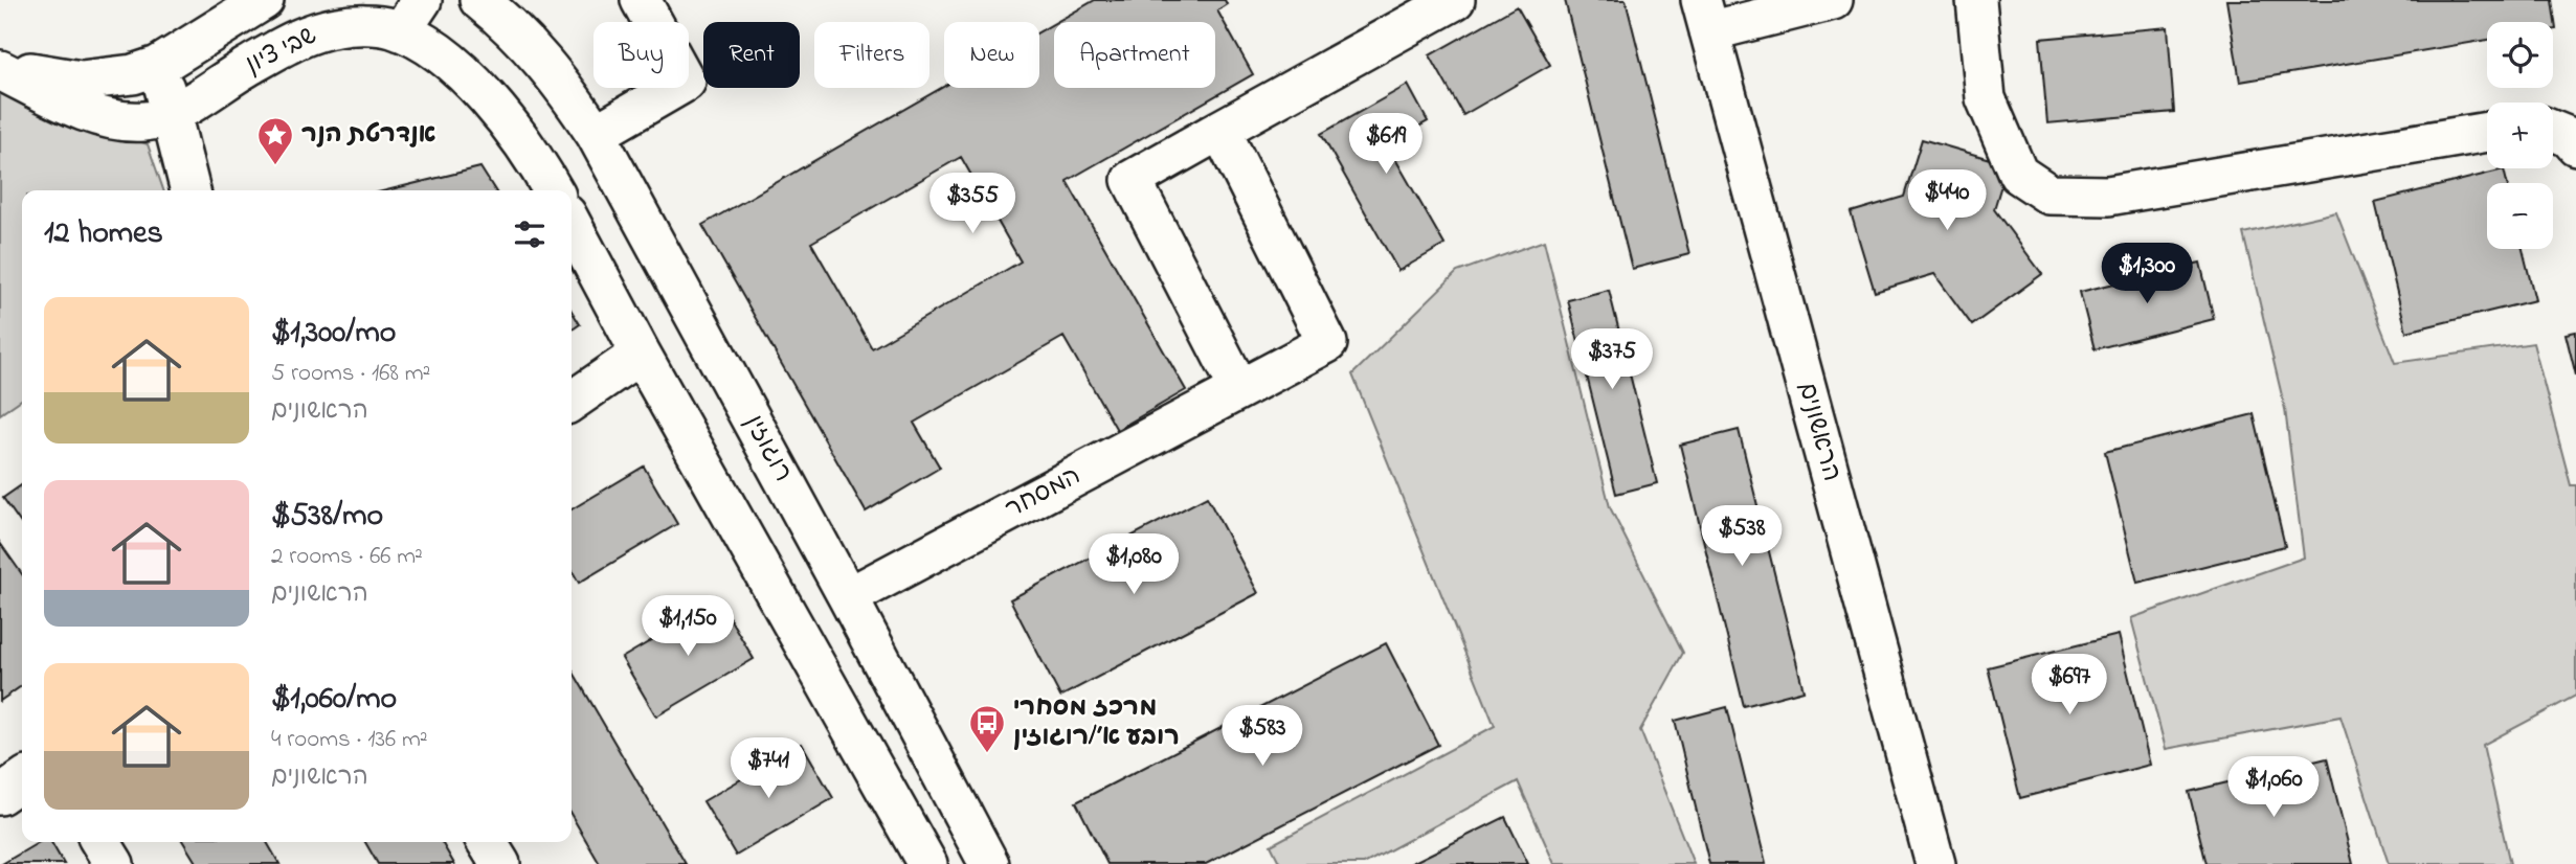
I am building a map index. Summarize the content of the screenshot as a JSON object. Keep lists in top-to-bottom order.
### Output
{
  "streets": {
    "street": [
      "שבי ציון",
      "הראשונים",
      "רוגוזין",
      "המסחר"
    ]
  },
  "crossings": [
    ["רוגוזין", "המסחר"]
  ],
  "places": {
    "place": ["אנדרטת הנר"],
    "bus stop": ["מרכז מסחרי רובע א׳/רוגוזין"]
  },
  "page": {
    "map_buttons": ["+", "−"],
    "chip": [
      "Buy",
      "Rent",
      "Filters",
      "New",
      "Apartment"
    ],
    "price": [
      "$619",
      "$440",
      "$355",
      "$1,300",
      "$375",
      "$538",
      "$1,080",
      "$1,150",
      "$697",
      "$583",
      "$741",
      "$1,060"
    ],
    "heading": "12 homes",
    "list": [
      {
        "name": "$1,300/mo",
        "note": "5 rooms · 168 m² · הראשונים"
      },
      {
        "name": "$538/mo",
        "note": "2 rooms · 66 m² · הראשונים"
      },
      {
        "name": "$1,060/mo",
        "note": "4 rooms · 136 m² · הראשונים"
      }
    ]
  }
}
